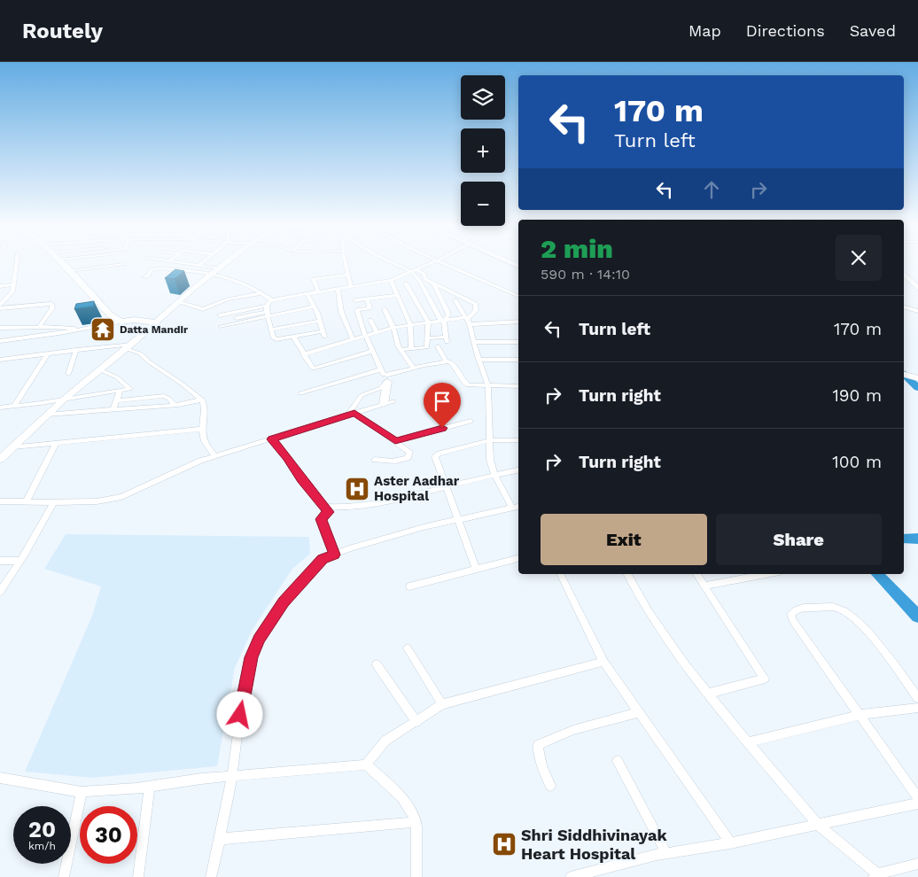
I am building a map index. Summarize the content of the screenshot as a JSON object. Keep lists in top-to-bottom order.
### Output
{
  "places": {
    "temple": ["Datta Mandir"],
    "hospital": ["Aster Aadhar Hospital", "Shri Siddhivinayak Heart Hospital"]
  },
  "page": {
    "header": "Routely",
    "nav": ["Map", "Directions", "Saved"],
    "map_buttons": ["+", "−"],
    "turn": ["170 m", "Turn left"],
    "heading": ["2 min", "590 m · 14:10"],
    "list": [
      {
        "name": "Turn left",
        "value": "170 m"
      },
      {
        "name": "Turn right",
        "value": "190 m"
      },
      {
        "name": "Turn right",
        "value": "100 m"
      }
    ],
    "buttons": ["Exit", "Share"],
    "speed": "20 km/h",
    "limit": "30"
  }
}
